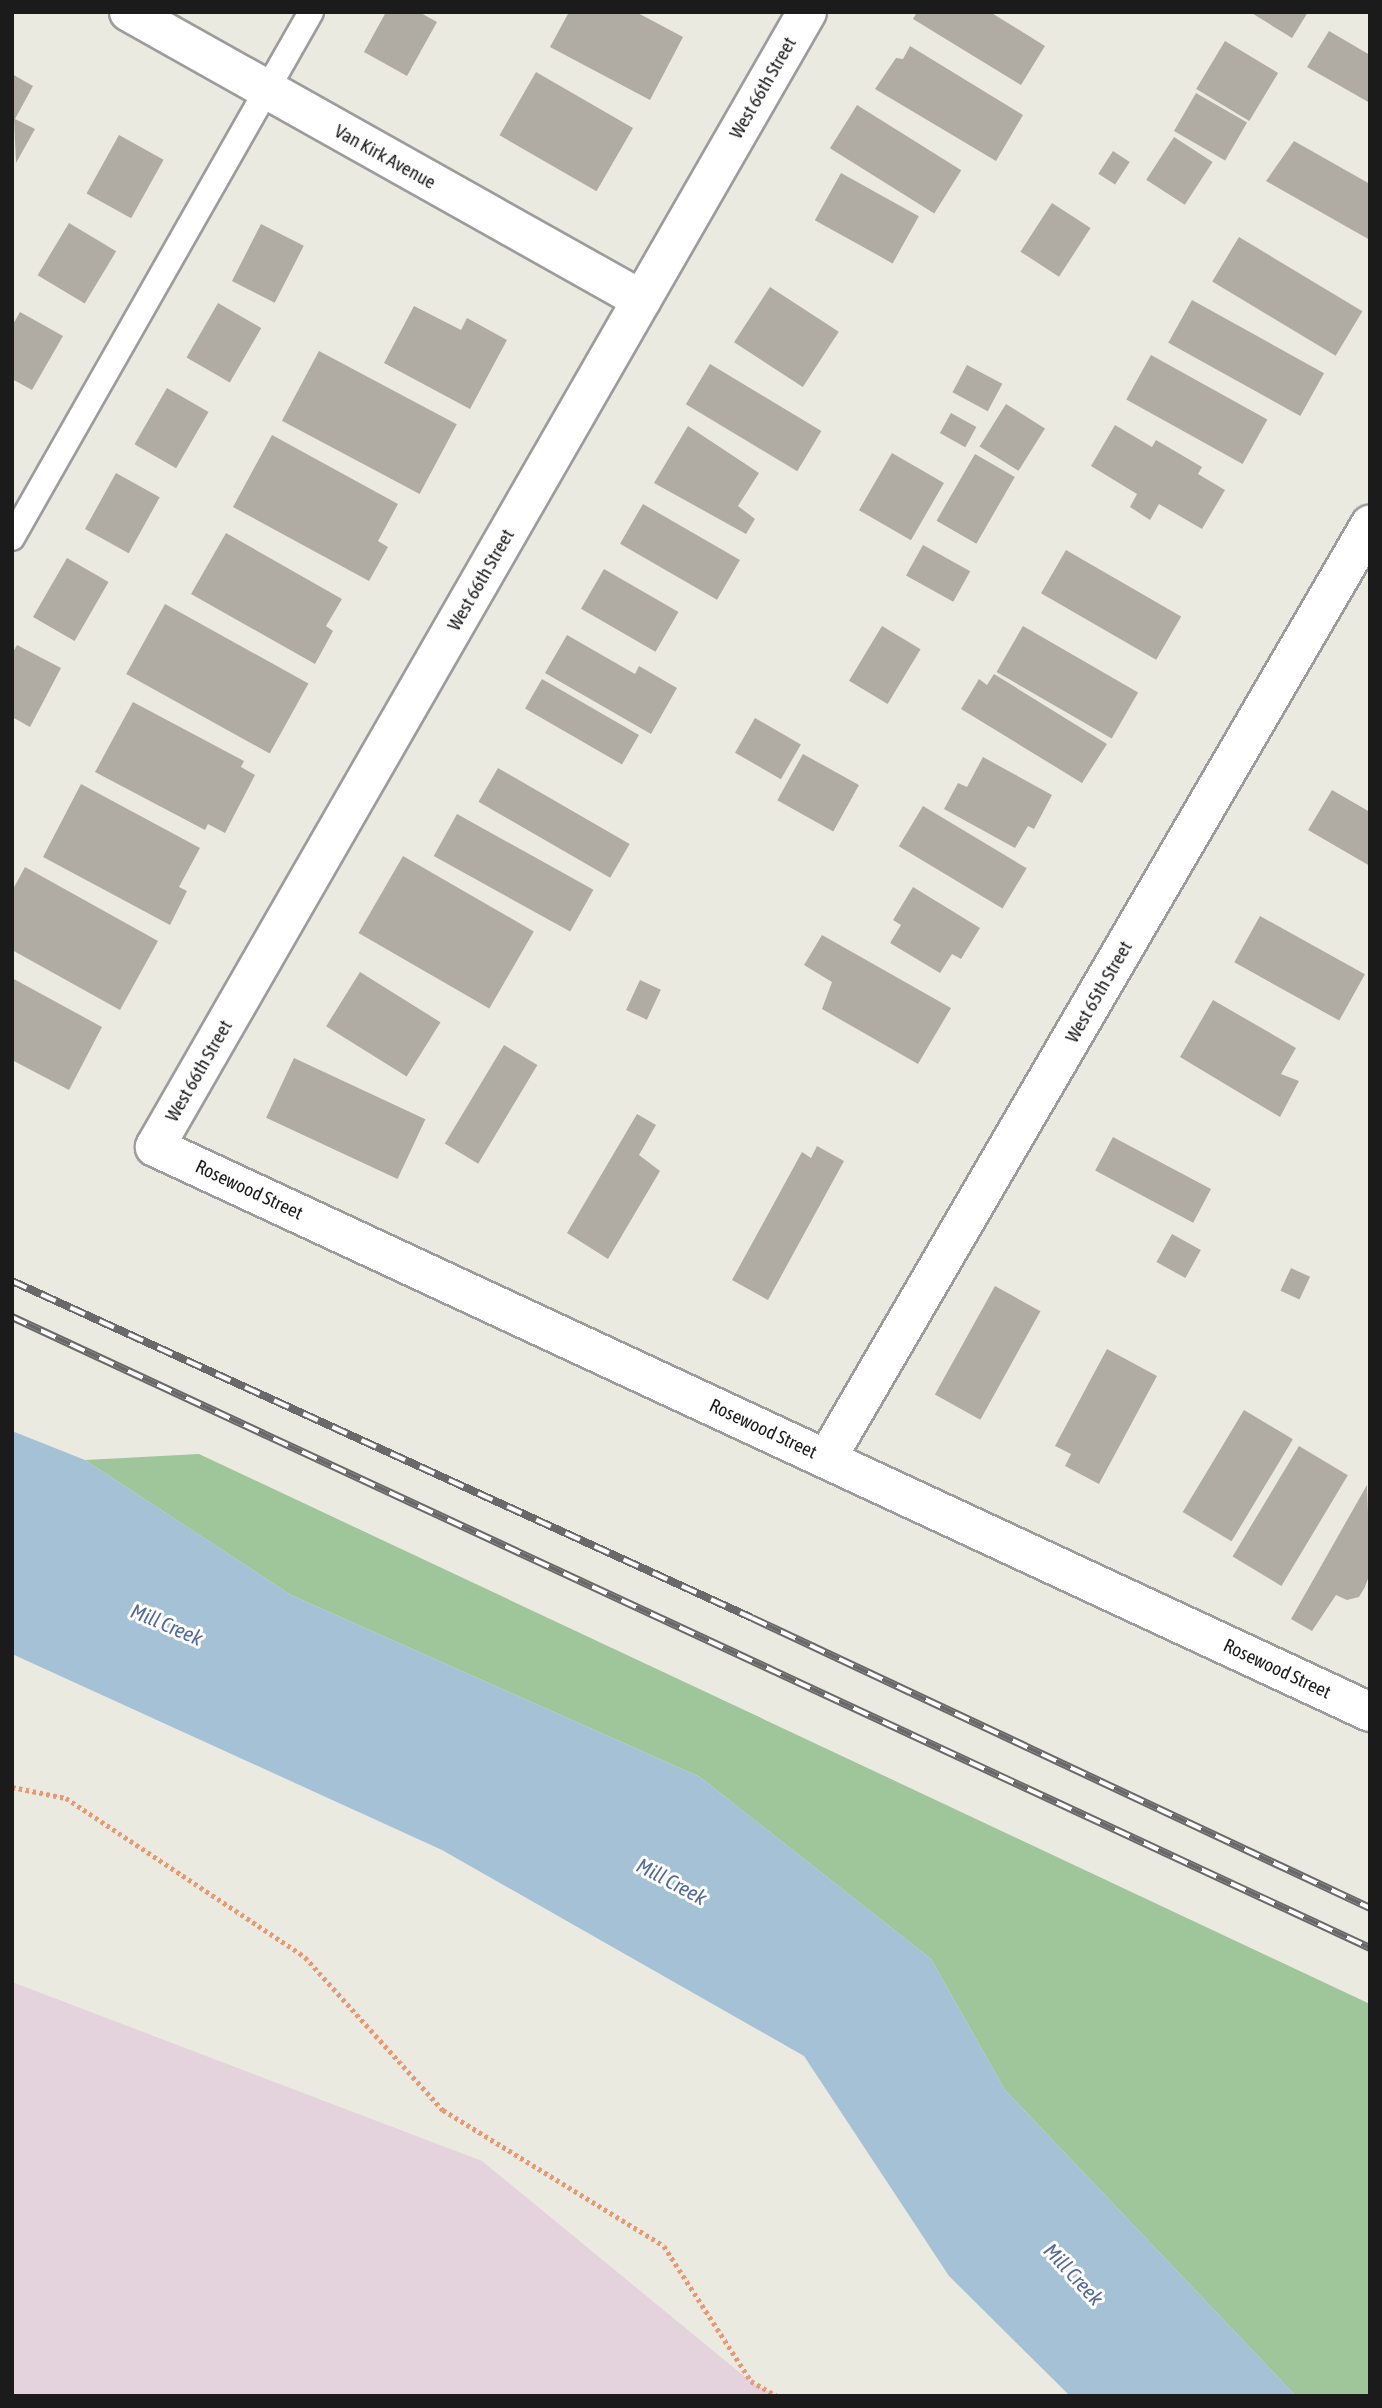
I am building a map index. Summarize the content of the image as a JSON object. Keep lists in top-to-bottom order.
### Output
{
  "streets": {
    "street": [
      "West 66th Street",
      "Van Kirk Avenue",
      "West 65th Street",
      "Rosewood Street"
    ]
  },
  "crossings": [
    ["West 66th Street", "Van Kirk Avenue"],
    ["West 66th Street", "Rosewood Street"],
    ["West 65th Street", "Rosewood Street"]
  ],
  "water": ["Mill Creek"]
}
